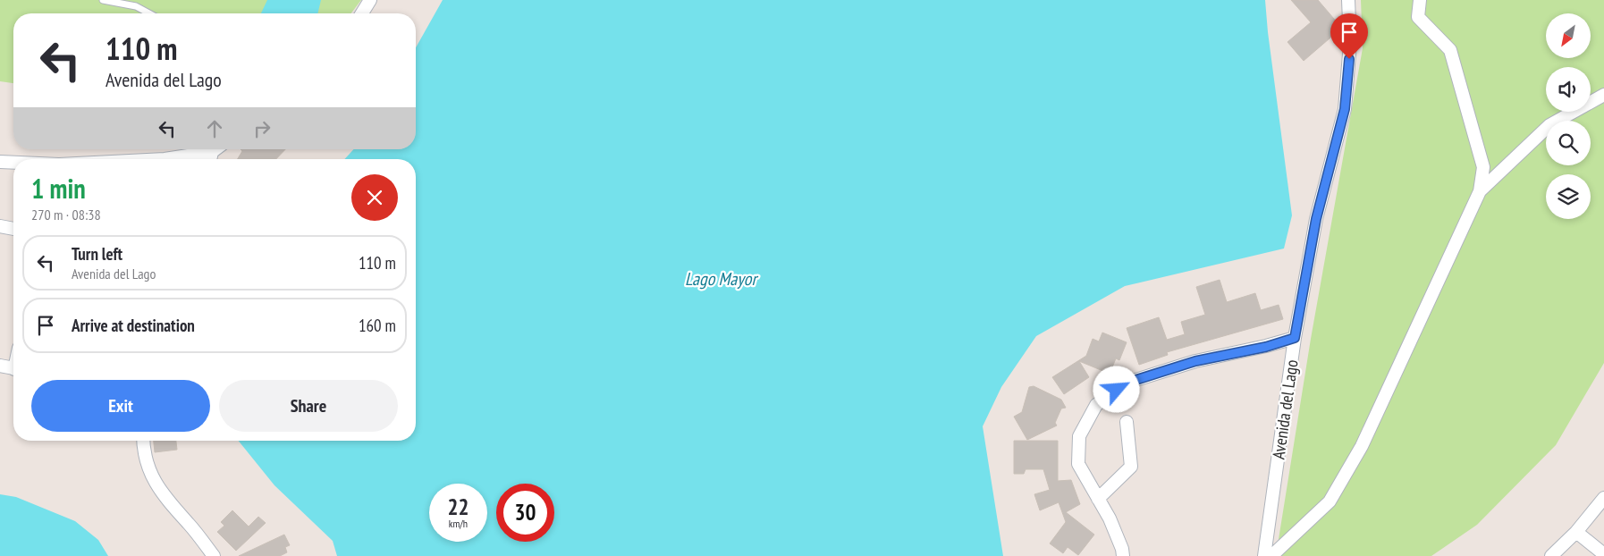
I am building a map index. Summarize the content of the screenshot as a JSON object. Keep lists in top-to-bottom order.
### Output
{
  "streets": {
    "street": ["Avenida del Lago"]
  },
  "water": ["Lago Mayor"],
  "north": "bottom left",
  "page": {
    "turn": ["110 m", "Avenida del Lago"],
    "heading": ["1 min", "270 m · 08:38"],
    "list": [
      {
        "name": "Turn left",
        "note": "Avenida del Lago",
        "value": "110 m"
      },
      {
        "name": "Arrive at destination",
        "value": "160 m"
      }
    ],
    "buttons": ["Exit", "Share"],
    "speed": "22 km/h",
    "limit": "30"
  }
}
